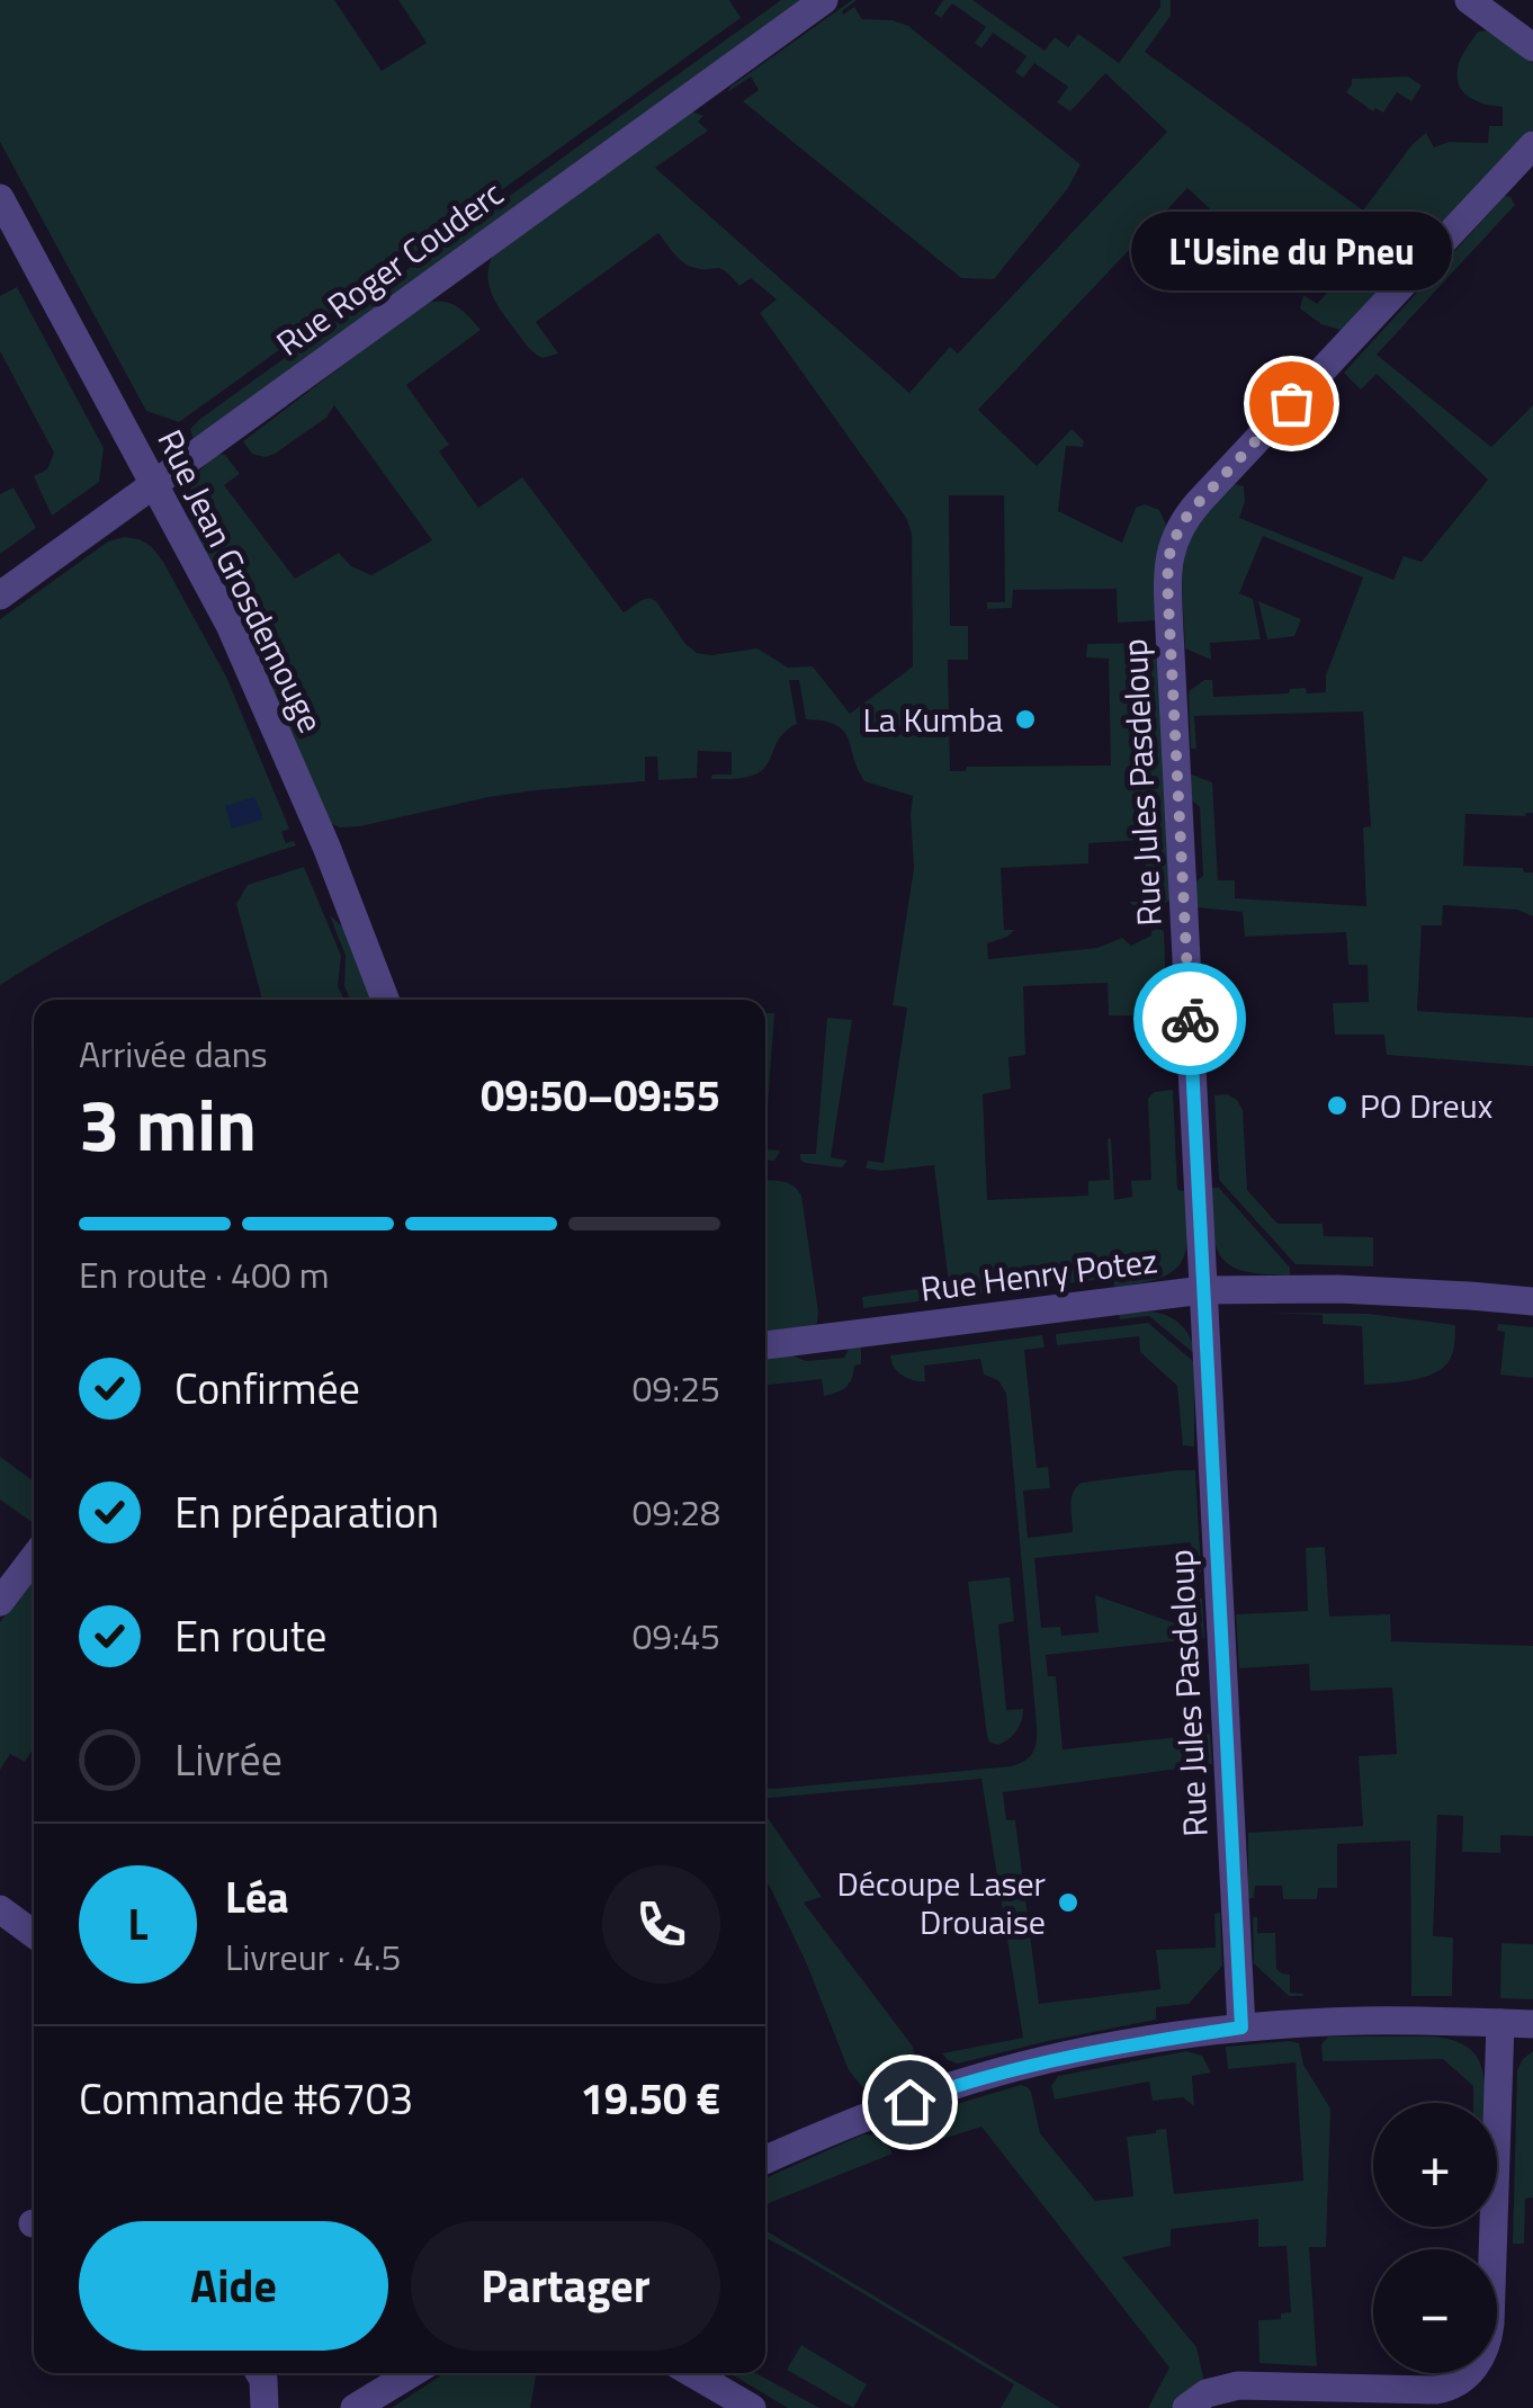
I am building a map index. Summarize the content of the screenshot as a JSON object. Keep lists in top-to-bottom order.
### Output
{
  "streets": {
    "street": [
      "Rue Roger Couderc",
      "Rue Jean Grosdemouge",
      "Rue Jules Pasdeloup",
      "Rue Henry Potez"
    ]
  },
  "crossings": [
    ["Rue Roger Couderc", "Rue Jean Grosdemouge"],
    ["Rue Jules Pasdeloup", "Rue Henry Potez"]
  ],
  "places": [
    "L'Usine du Pneu",
    "La Kumba",
    "PO Dreux",
    "Découpe Laser Drouaise"
  ],
  "page": {
    "bubble": "L'Usine du Pneu",
    "heading": ["3 min", "Arrivée dans", "09:50–09:55"],
    "panel": [
      "Léa",
      "Livreur · 4.5",
      "Commande #6703",
      "19.50 €"
    ],
    "bar": "En route · 400 m",
    "list": [
      ["Confirmée", "09:25"],
      ["En préparation", "09:28"],
      ["En route", "09:45"],
      "Livrée"
    ],
    "round": "L",
    "map_buttons": ["+", "−"],
    "buttons": ["Aide", "Partager"]
  }
}
